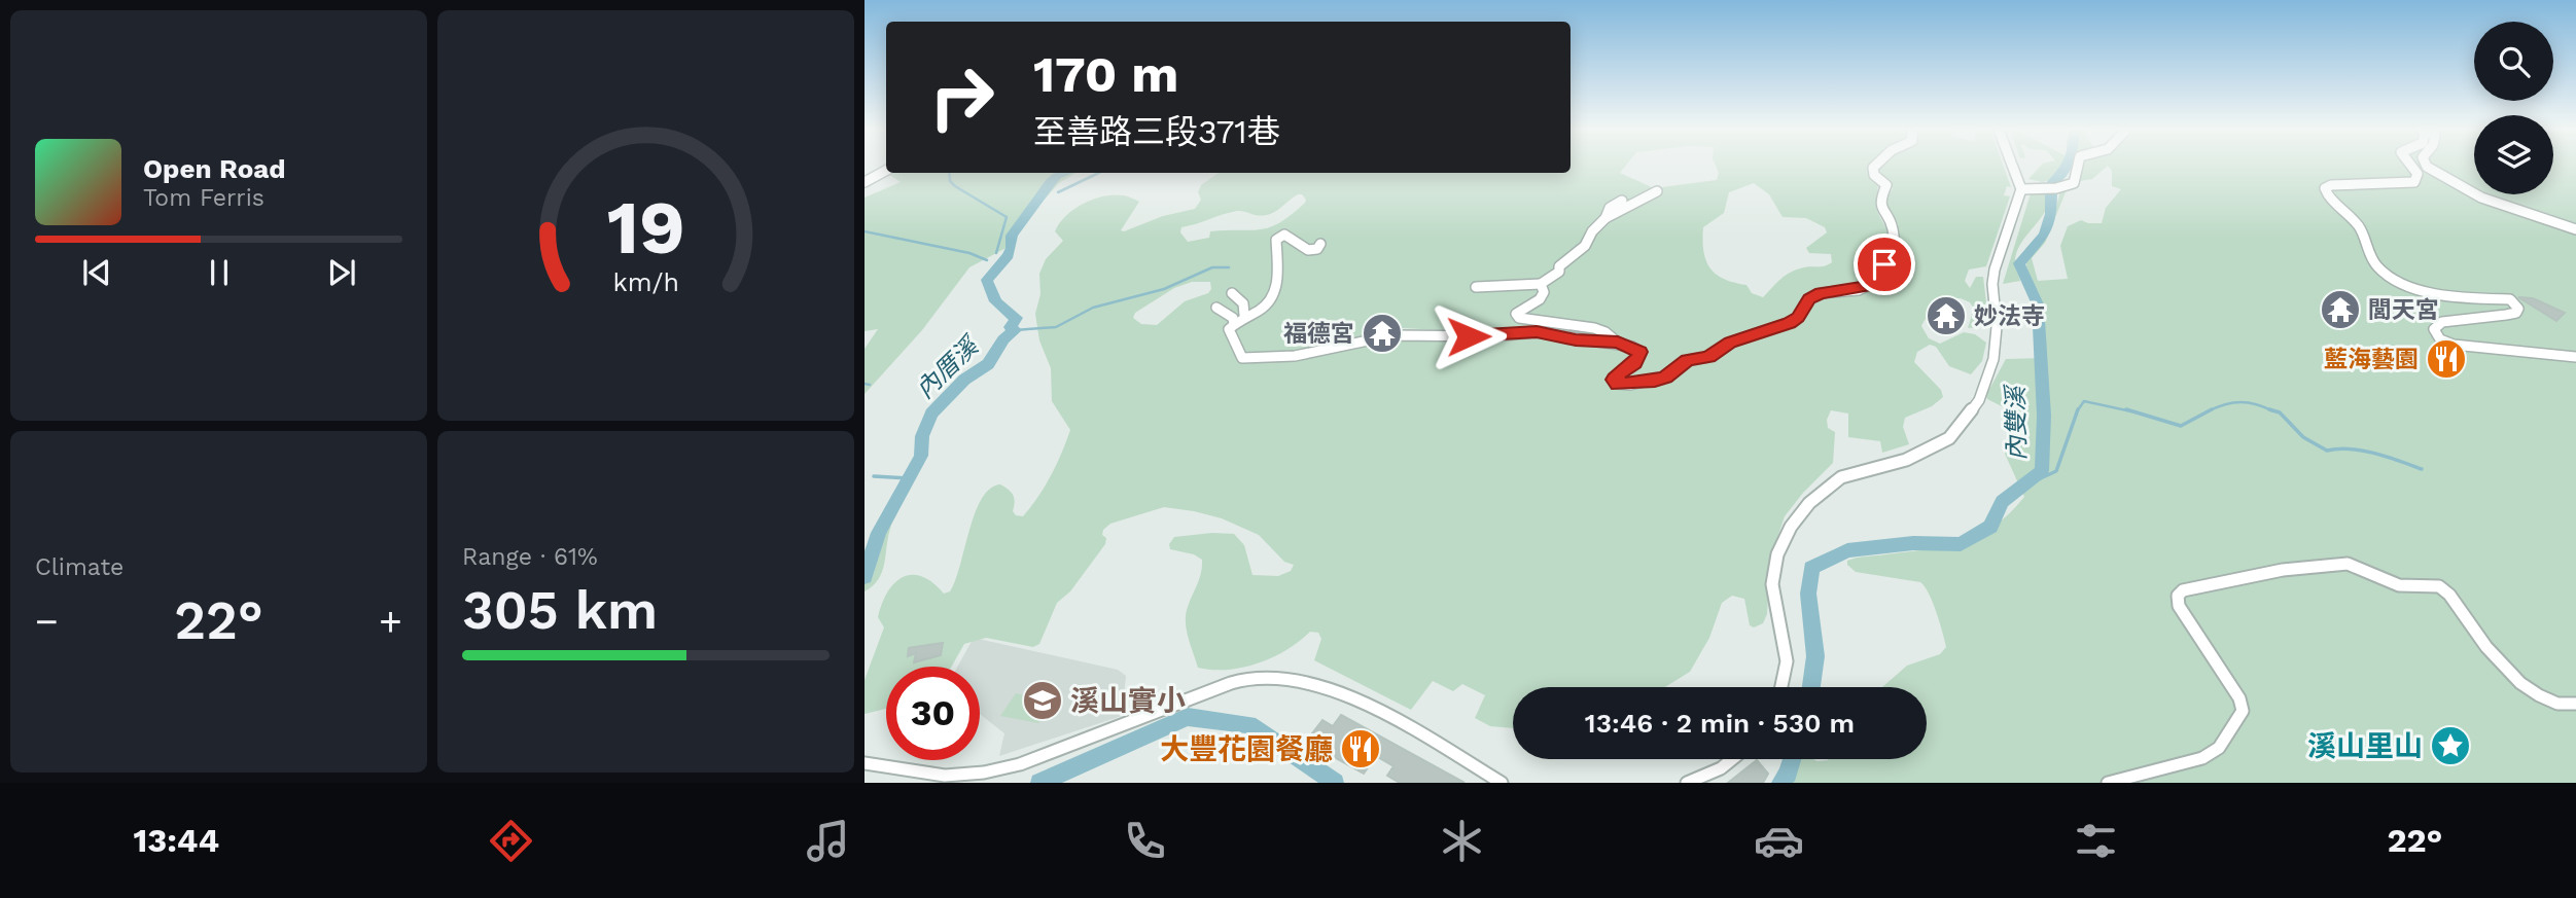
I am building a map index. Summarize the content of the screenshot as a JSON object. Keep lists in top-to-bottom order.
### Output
{
  "water": ["內厝溪", "內雙溪"],
  "places": {
    "temple": ["閭天宮", "妙法寺", "福德宮"],
    "restaurant": ["藍海藝園", "大豐花園餐廳"],
    "school or university": ["溪山實小"],
    "place": ["溪山里山"]
  },
  "page": {
    "turn": ["170 m", "至善路三段371巷"],
    "song": ["Open Road", "Tom Ferris"],
    "tile": [
      "Climate",
      ["Range · 61%", "305 km"]
    ],
    "heat": ["−", "22°", "+"],
    "limit": "30",
    "trip": "13:46 · 2 min · 530 m",
    "tabs": ["13:44", "22°"],
    "gauge": ["19", "km/h"]
  }
}
